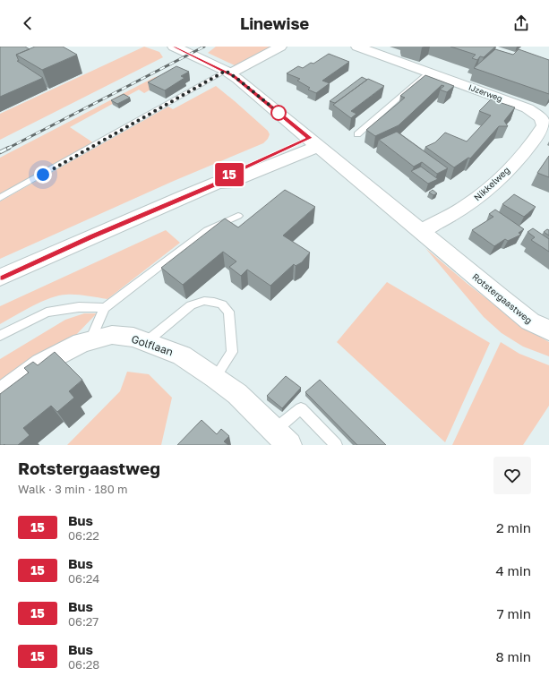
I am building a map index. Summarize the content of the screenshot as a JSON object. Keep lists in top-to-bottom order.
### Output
{
  "streets": {
    "main road": ["Rotstergaastweg"],
    "street": ["IJzerweg", "Nikkelweg", "Golflaan"]
  },
  "crossings": [
    ["IJzerweg", "Nikkelweg"],
    ["Nikkelweg", "Rotstergaastweg"]
  ],
  "lines": ["bus line 15"],
  "page": {
    "header": "Linewise",
    "on_map": "15",
    "heading": ["Rotstergaastweg", "Walk · 3 min · 180 m"],
    "list": [
      {
        "mark": "15",
        "name": "Bus",
        "note": "06:22",
        "value": "2 min"
      },
      {
        "mark": "15",
        "name": "Bus",
        "note": "06:24",
        "value": "4 min"
      },
      {
        "mark": "15",
        "name": "Bus",
        "note": "06:27",
        "value": "7 min"
      },
      {
        "mark": "15",
        "name": "Bus",
        "note": "06:28",
        "value": "8 min"
      }
    ]
  }
}
